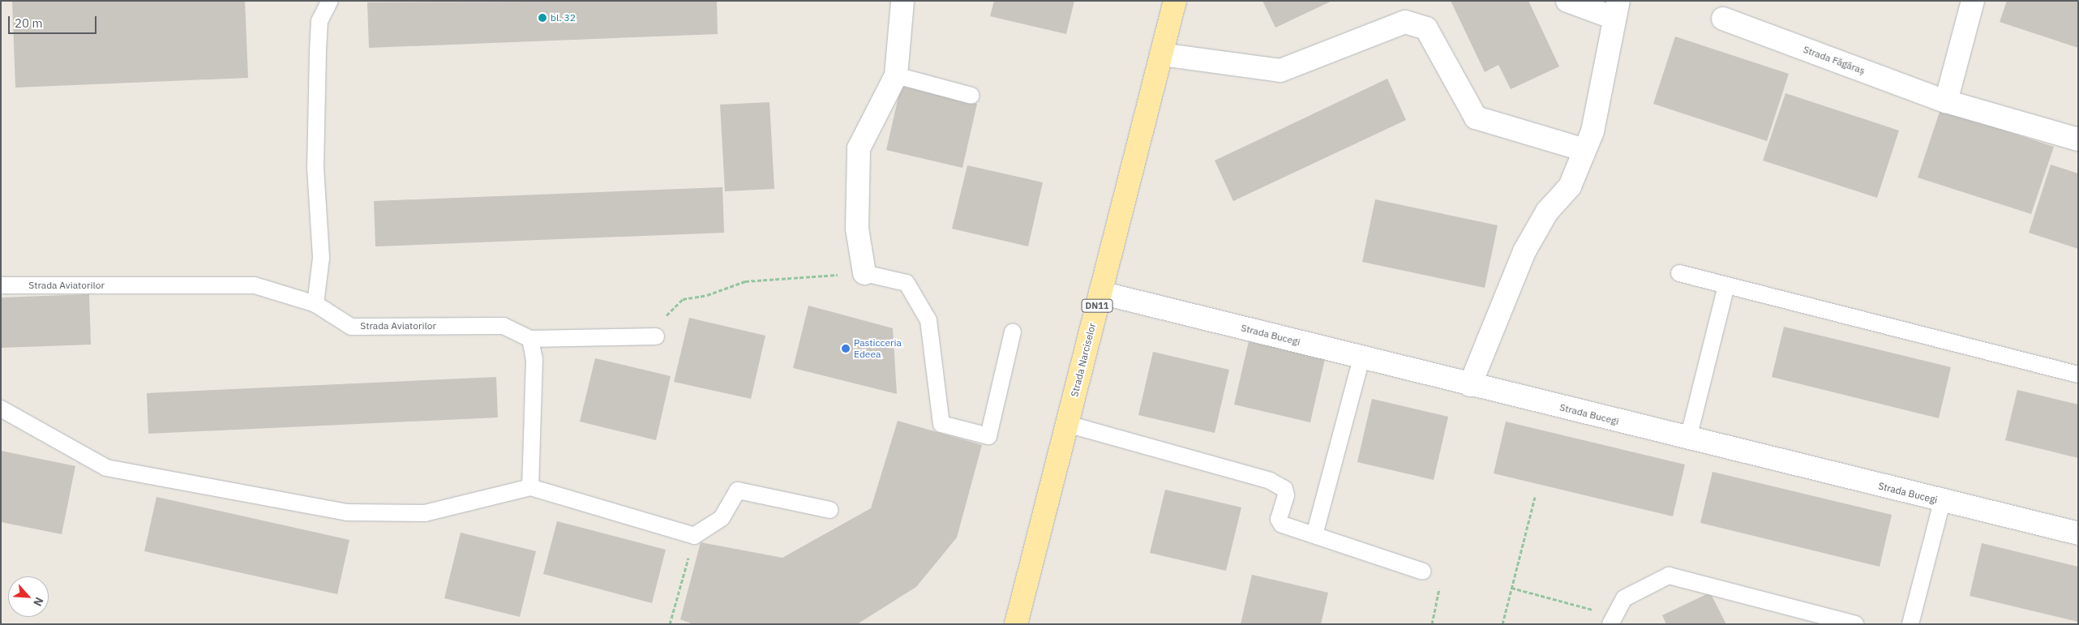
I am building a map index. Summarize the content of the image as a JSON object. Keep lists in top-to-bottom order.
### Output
{
  "streets": {
    "main road": ["DN11", "Strada Narciselor"],
    "street": ["Strada Făgăraș", "Strada Bucegi"],
    "lane": ["Strada Aviatorilor"]
  },
  "crossings": [
    ["Strada Bucegi", "Strada Narciselor"]
  ],
  "places": ["bl. 32", "Pasticceria Edeea"],
  "scale_bar": "20 m",
  "north": "bottom right"
}
